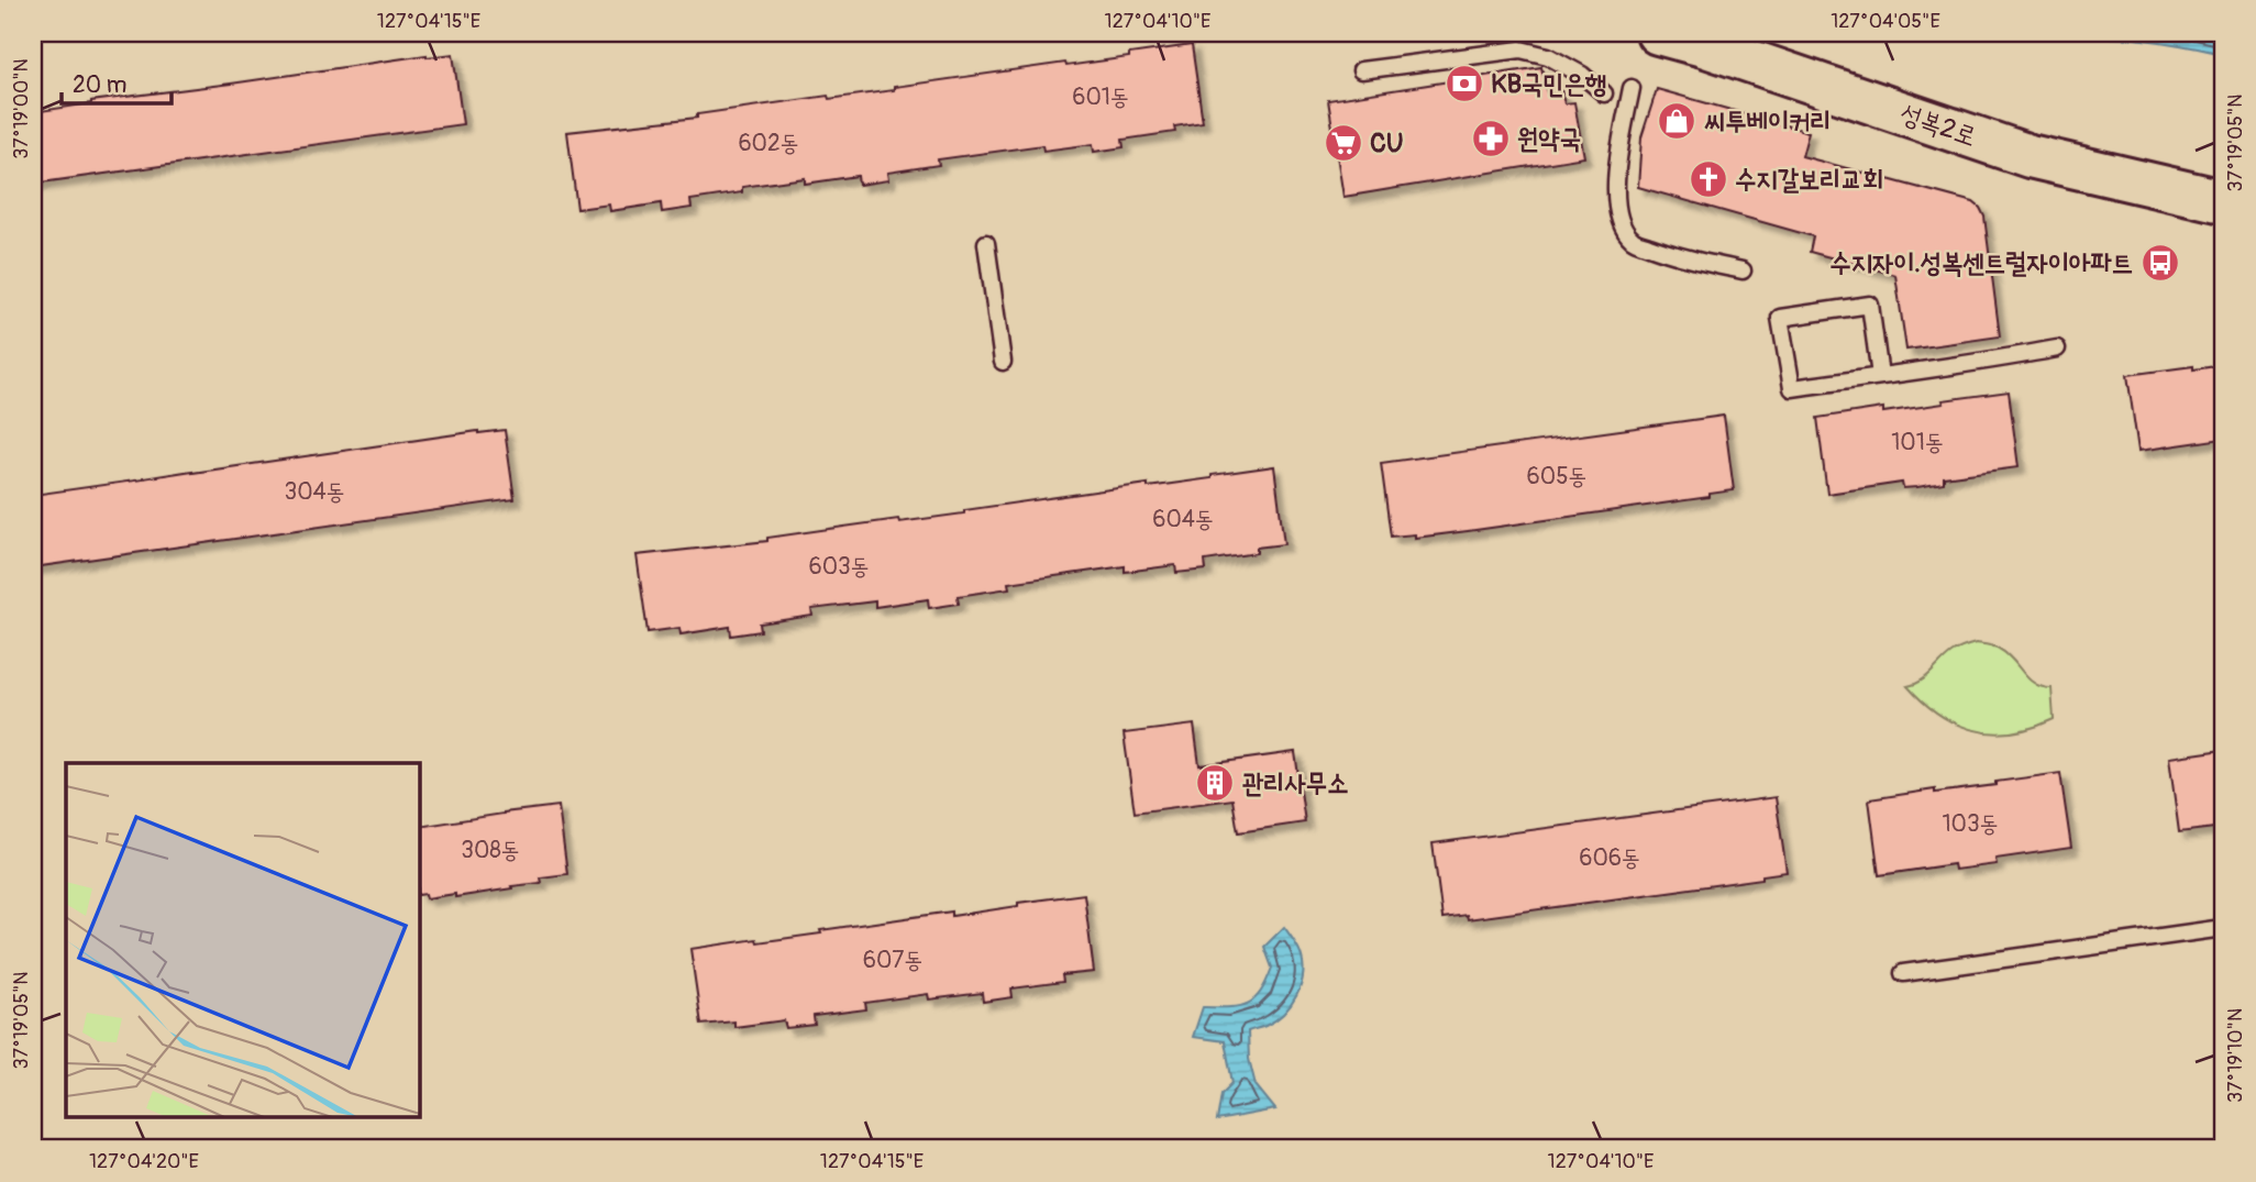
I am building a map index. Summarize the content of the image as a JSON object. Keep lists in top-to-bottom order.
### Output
{
  "streets": {
    "street": ["성복2로"]
  },
  "places": {
    "bank": ["KB국민은행"],
    "shop": ["씨투베이커리"],
    "pharmacy": ["원약국"],
    "supermarket": ["CU"],
    "church": ["수지갈보리교회"],
    "bus stop": ["수지자이.성복센트럴자이아파트"],
    "building": ["관리사무소"]
  },
  "house_numbers": [
    "601동",
    "602동",
    "101동",
    "605동",
    "304동",
    "604동",
    "603동",
    "103동",
    "308동",
    "606동",
    "607동"
  ],
  "scale_bar": "20 m",
  "coordinates": [
    "127°04'15\"E",
    "127°04'10\"E",
    "127°04'05\"E",
    "37°19'00\"N",
    "37°19'05\"N",
    "37°19'10\"N",
    "127°04'20\"E"
  ]
}
